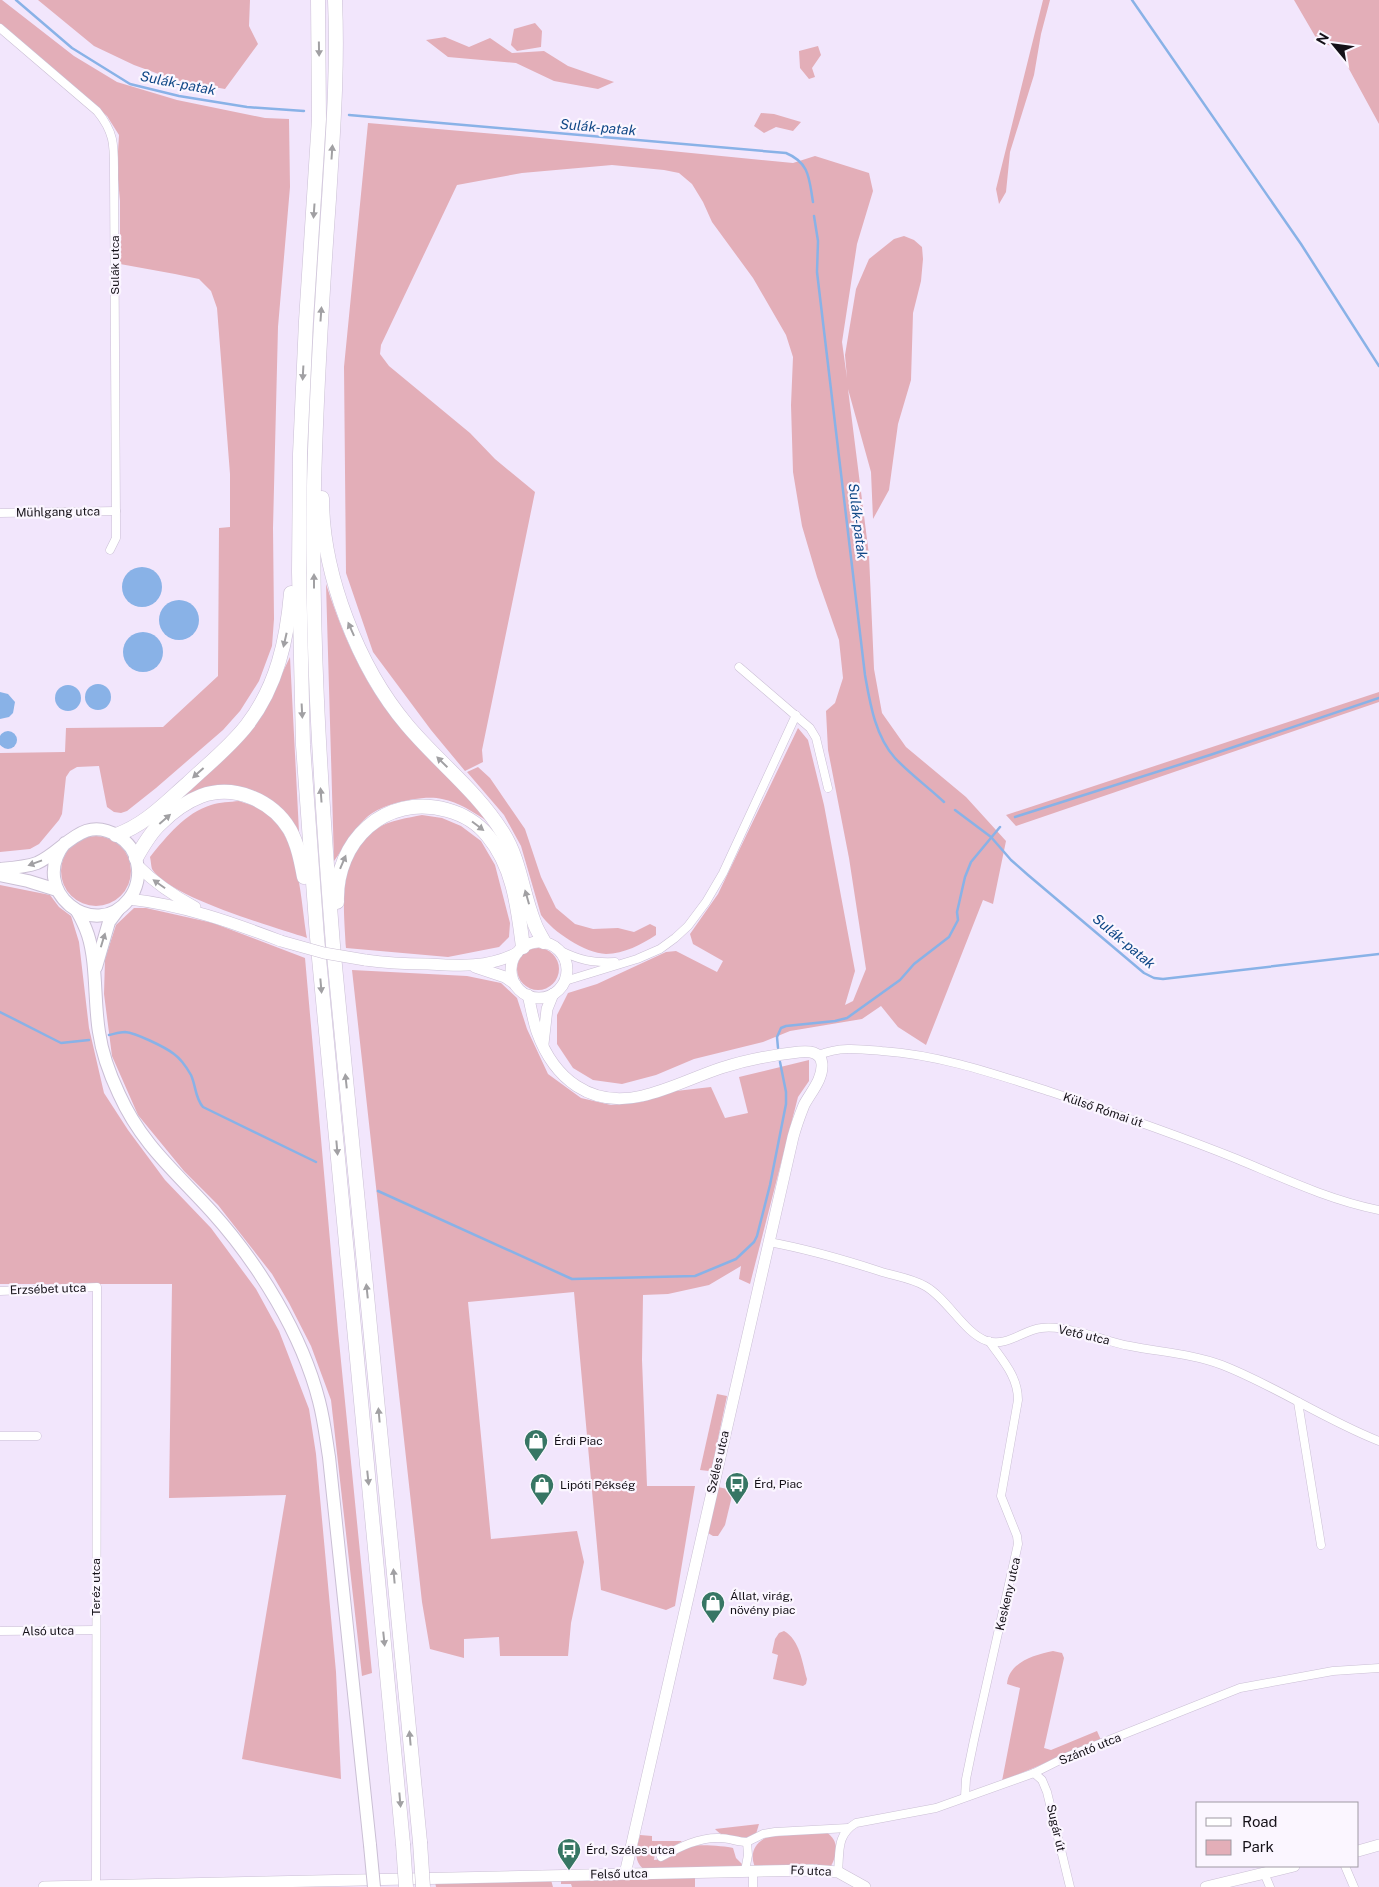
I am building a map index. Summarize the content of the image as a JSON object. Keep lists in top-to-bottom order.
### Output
{
  "streets": {
    "street": [
      "Sulák utca",
      "Mühlgang utca",
      "Külső Római út",
      "Erzsébet utca",
      "Vető utca",
      "Széles utca",
      "Teréz utca",
      "Keskeny utca",
      "Alsó utca",
      "Szántó utca",
      "Sugár út",
      "Fő utca",
      "Felső utca"
    ]
  },
  "crossings": [
    ["Sulák utca", "Mühlgang utca"],
    ["Külső Római út", "Széles utca"],
    ["Erzsébet utca", "Teréz utca"],
    ["Vető utca", "Keskeny utca"],
    ["Széles utca", "Felső utca"],
    ["Teréz utca", "Alsó utca"],
    ["Teréz utca", "Felső utca"],
    ["Keskeny utca", "Szántó utca"],
    ["Szántó utca", "Sugár út"],
    ["Fő utca", "Felső utca"]
  ],
  "water": ["Sulák-patak"],
  "places": {
    "shop": ["Érdi Piac", "Lipóti Pékség", "Állat, virág, növény piac"],
    "bus stop": ["Érd, Piac", "Érd, Széles utca"]
  },
  "legend": ["Road", "Park"],
  "north": "top left"
}
